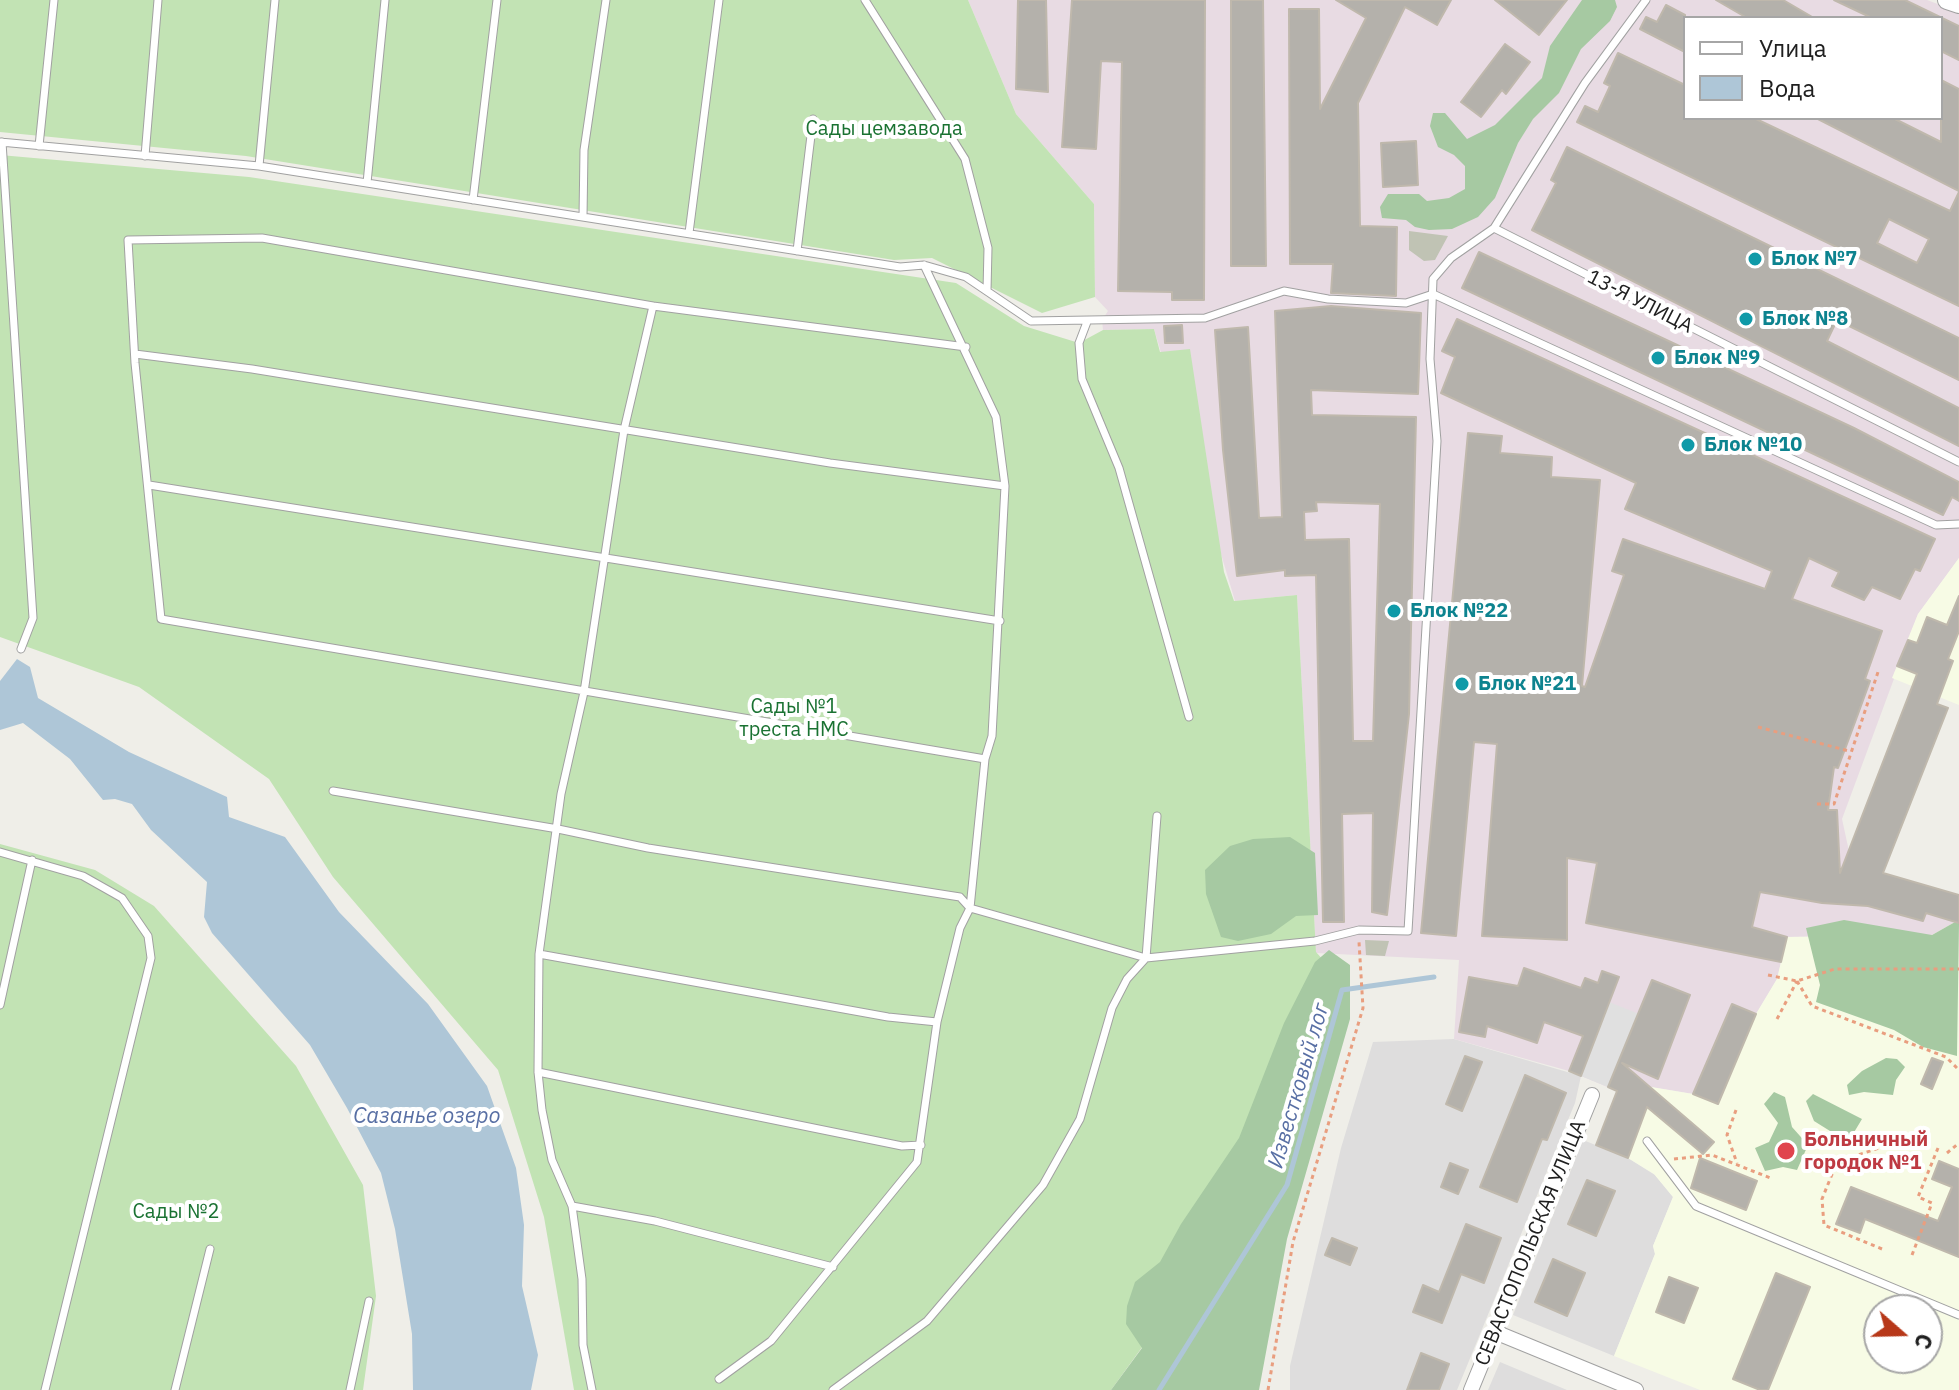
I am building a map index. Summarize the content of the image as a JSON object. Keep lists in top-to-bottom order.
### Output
{
  "streets": {
    "street": ["СЕВАСТОПОЛЬСКАЯ УЛИЦА"],
    "lane": ["13-Я УЛИЦА"]
  },
  "water": ["Известковый лог", "Сазанье озеро"],
  "parks": ["Сады цемзавода", "Сады №1 треста НМС", "Сады №2"],
  "places": [
    "Блок №7",
    "Блок №8",
    "Блок №9",
    "Блок №10",
    "Блок №22",
    "Блок №21",
    "Больничный городок №1"
  ],
  "legend": ["Улица", "Вода"],
  "north": "right"
}
